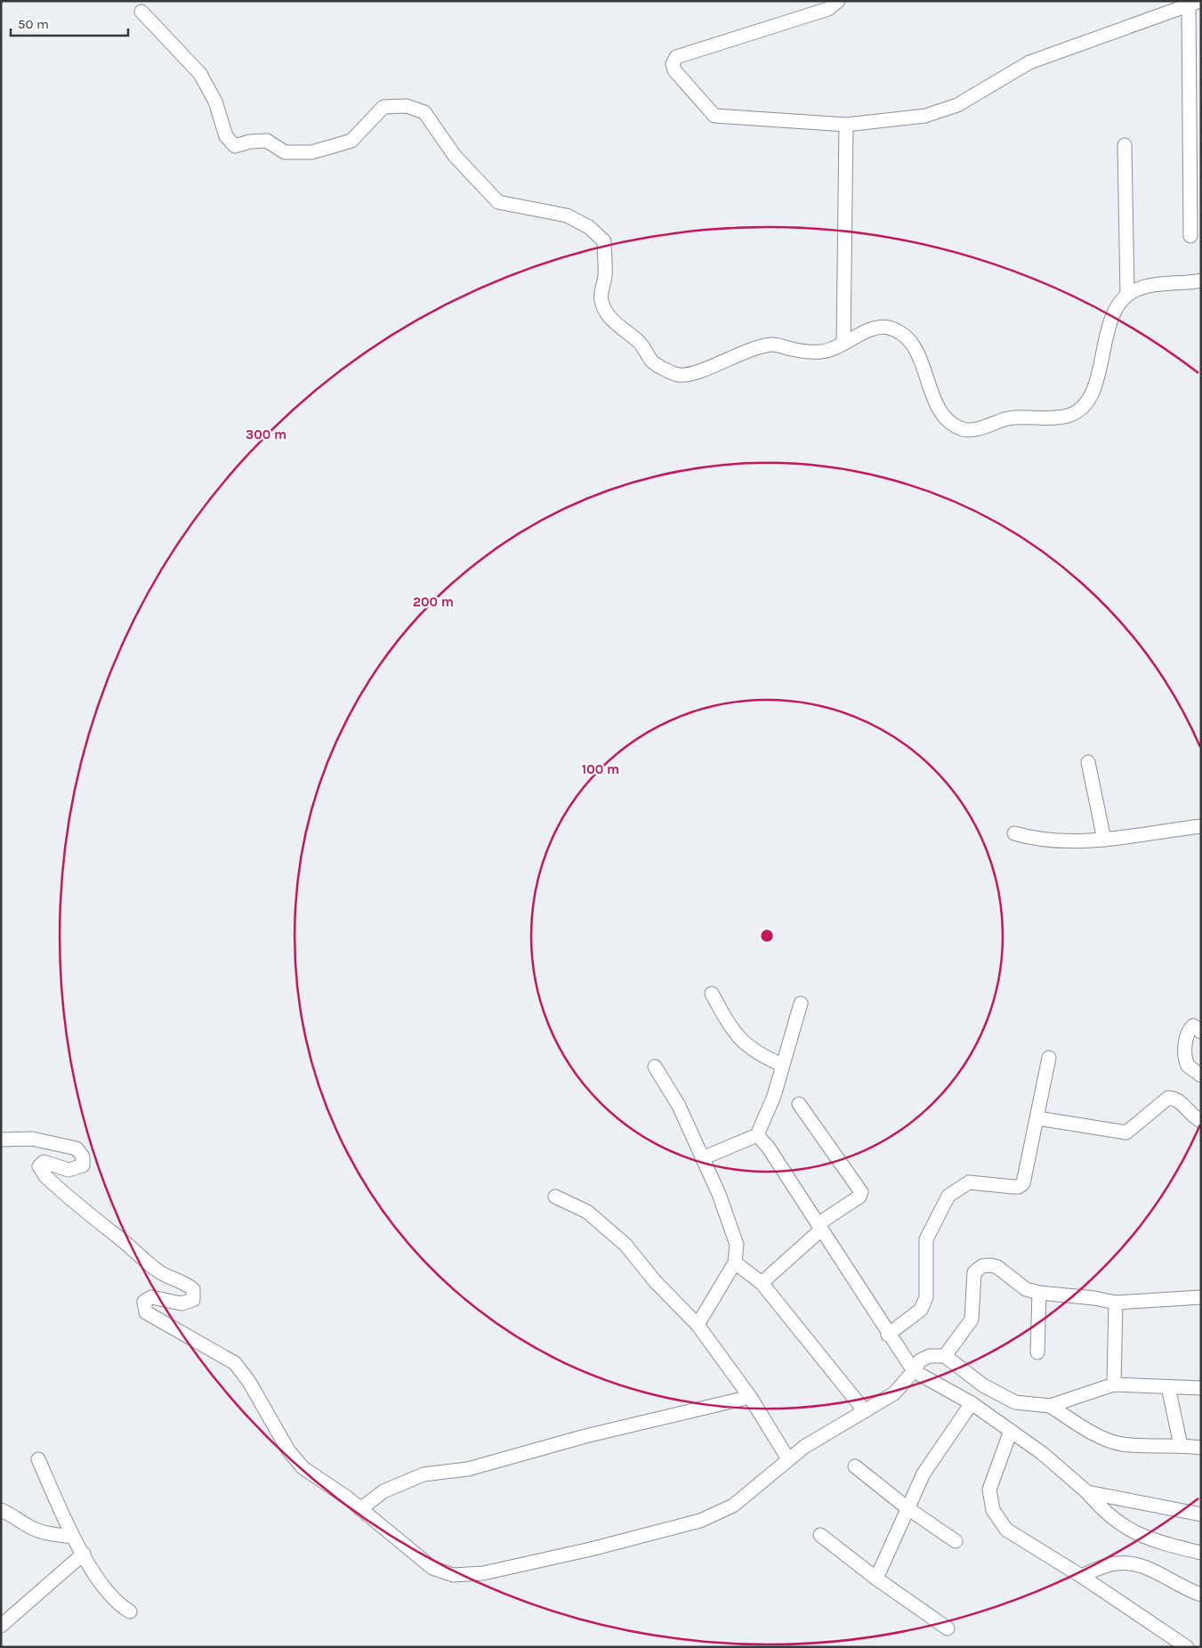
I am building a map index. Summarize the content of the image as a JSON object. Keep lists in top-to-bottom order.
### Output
{
  "scale_bar": "50 m",
  "rings": ["300 m", "200 m", "100 m"]
}
